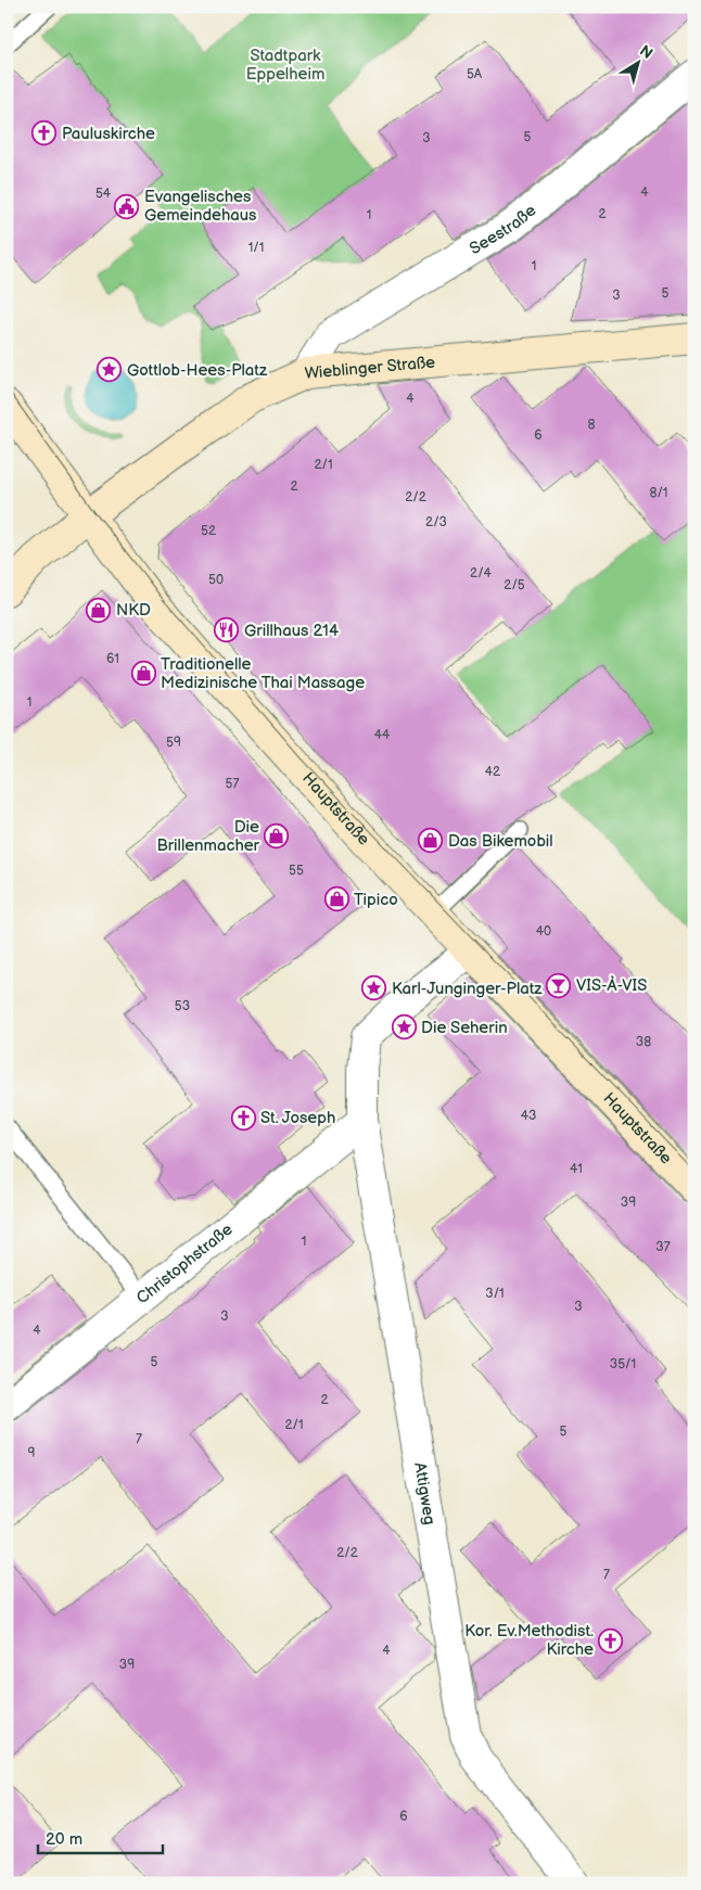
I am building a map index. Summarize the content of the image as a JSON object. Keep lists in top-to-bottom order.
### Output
{
  "streets": {
    "street": [
      "Seestraße",
      "Wieblinger Straße",
      "Hauptstraße",
      "Christophstraße",
      "Attigweg"
    ]
  },
  "crossings": [
    ["Seestraße", "Wieblinger Straße"],
    ["Wieblinger Straße", "Hauptstraße"],
    ["Hauptstraße", "Attigweg"],
    ["Christophstraße", "Attigweg"]
  ],
  "parks": ["Stadtpark Eppelheim"],
  "places": {
    "church": ["Pauluskirche", "St. Joseph", "Kor. Ev.Methodist. Kirche"],
    "public building": ["Evangelisches Gemeindehaus"],
    "place": ["Gottlob-Hees-Platz", "Karl-Junginger-Platz", "Die Seherin"],
    "shop": [
      "NKD",
      "Traditionelle Medizinische Thai Massage",
      "Die Brillenmacher",
      "Das Bikemobil",
      "Tipico"
    ],
    "restaurant": ["Grillhaus 214"],
    "bar": ["VIS-À-VIS"]
  },
  "house_numbers": [
    "5A",
    "5",
    "3",
    "4",
    "54",
    "2",
    "1",
    "1/1",
    "1",
    "5",
    "3",
    "4",
    "8",
    "6",
    "2/1",
    "2",
    "8/1",
    "2/2",
    "2/3",
    "52",
    "2/4",
    "50",
    "2/5",
    "61",
    "1",
    "44",
    "59",
    "42",
    "57",
    "55",
    "40",
    "53",
    "38",
    "43",
    "41",
    "39",
    "1",
    "37",
    "3/1",
    "3",
    "3",
    "4",
    "5",
    "35/1",
    "2",
    "2/1",
    "5",
    "7",
    "9",
    "2/2",
    "7",
    "4",
    "39",
    "6"
  ],
  "scale_bar": "20 m",
  "north": "top right"
}
